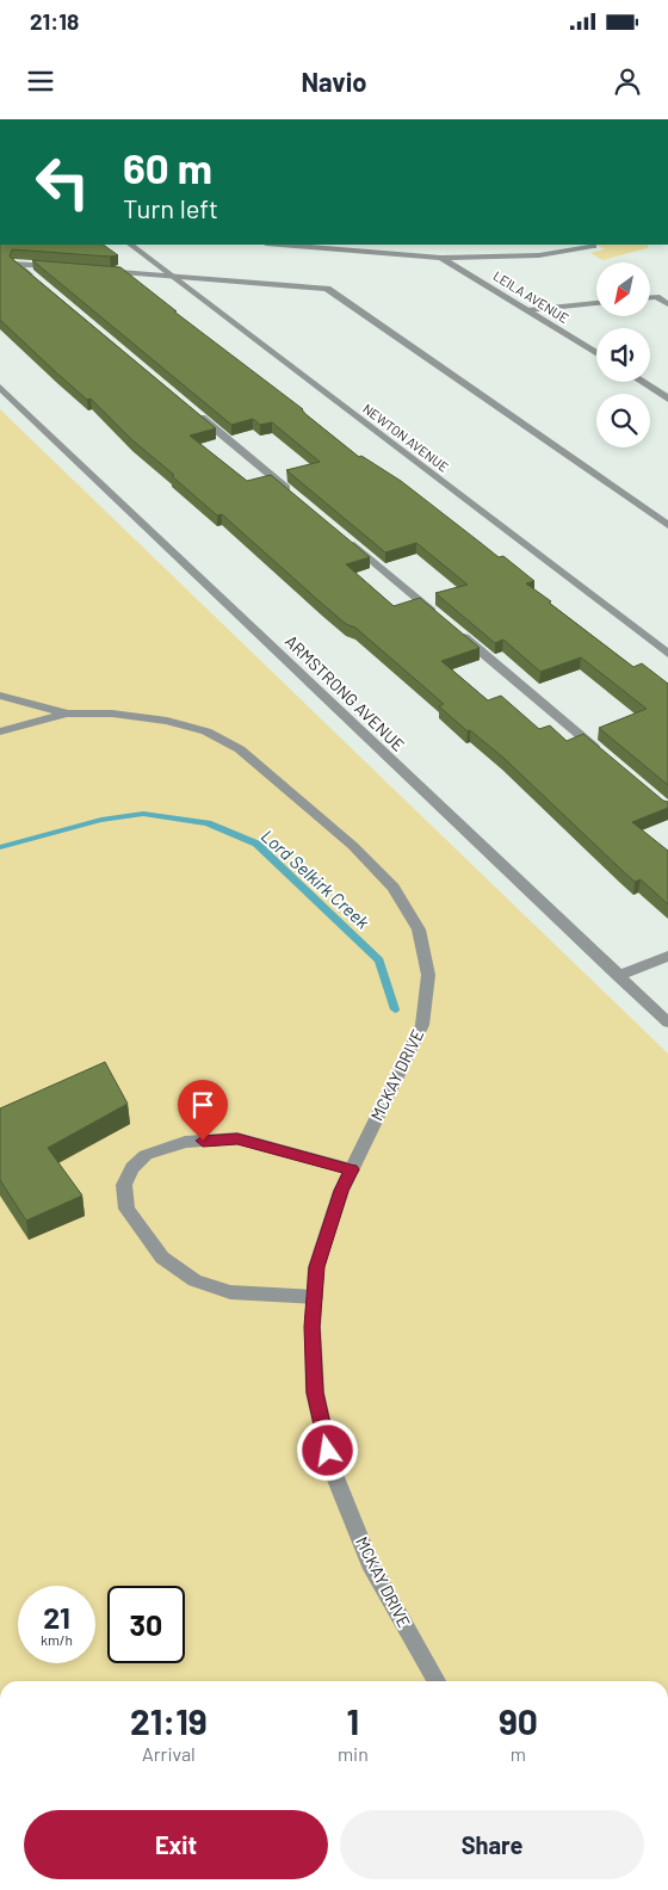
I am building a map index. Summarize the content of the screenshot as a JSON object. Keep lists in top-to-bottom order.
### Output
{
  "streets": {
    "street": [
      "LEILA AVENUE",
      "NEWTON AVENUE",
      "ARMSTRONG AVENUE",
      "MCKAY DRIVE"
    ]
  },
  "water": ["Lord Selkirk Creek"],
  "north": "bottom left",
  "page": {
    "status": "21:18",
    "header": "Navio",
    "turn": ["60 m", "Turn left"],
    "speed": "21 km/h",
    "limit": "30",
    "eta": [
      "21:19",
      "Arrival",
      "1",
      "min",
      "90",
      "m"
    ],
    "buttons": ["Exit", "Share"]
  }
}
